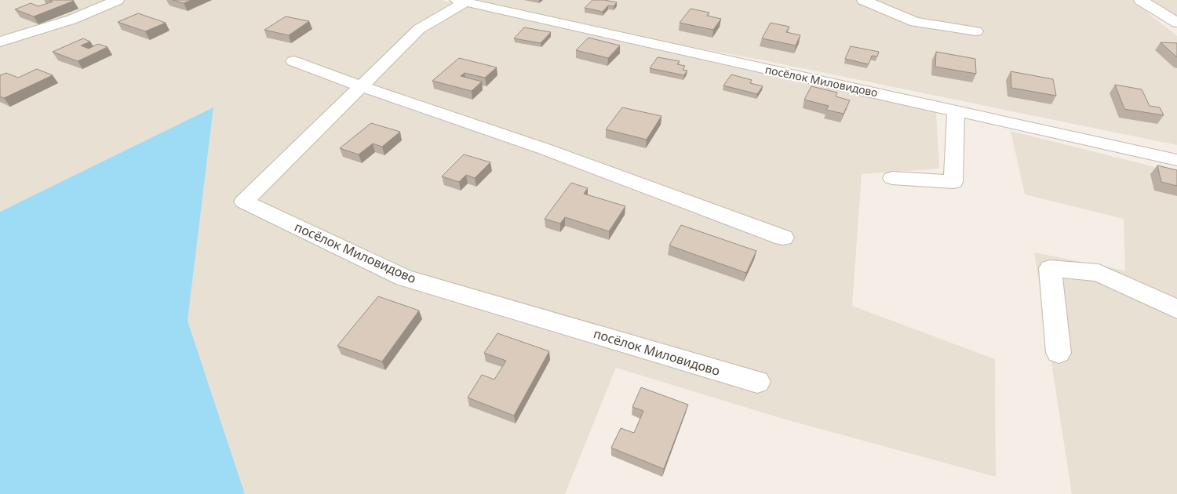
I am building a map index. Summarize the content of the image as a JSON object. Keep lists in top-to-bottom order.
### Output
{
  "streets": {
    "street": ["посёлок Миловидово"]
  }
}
